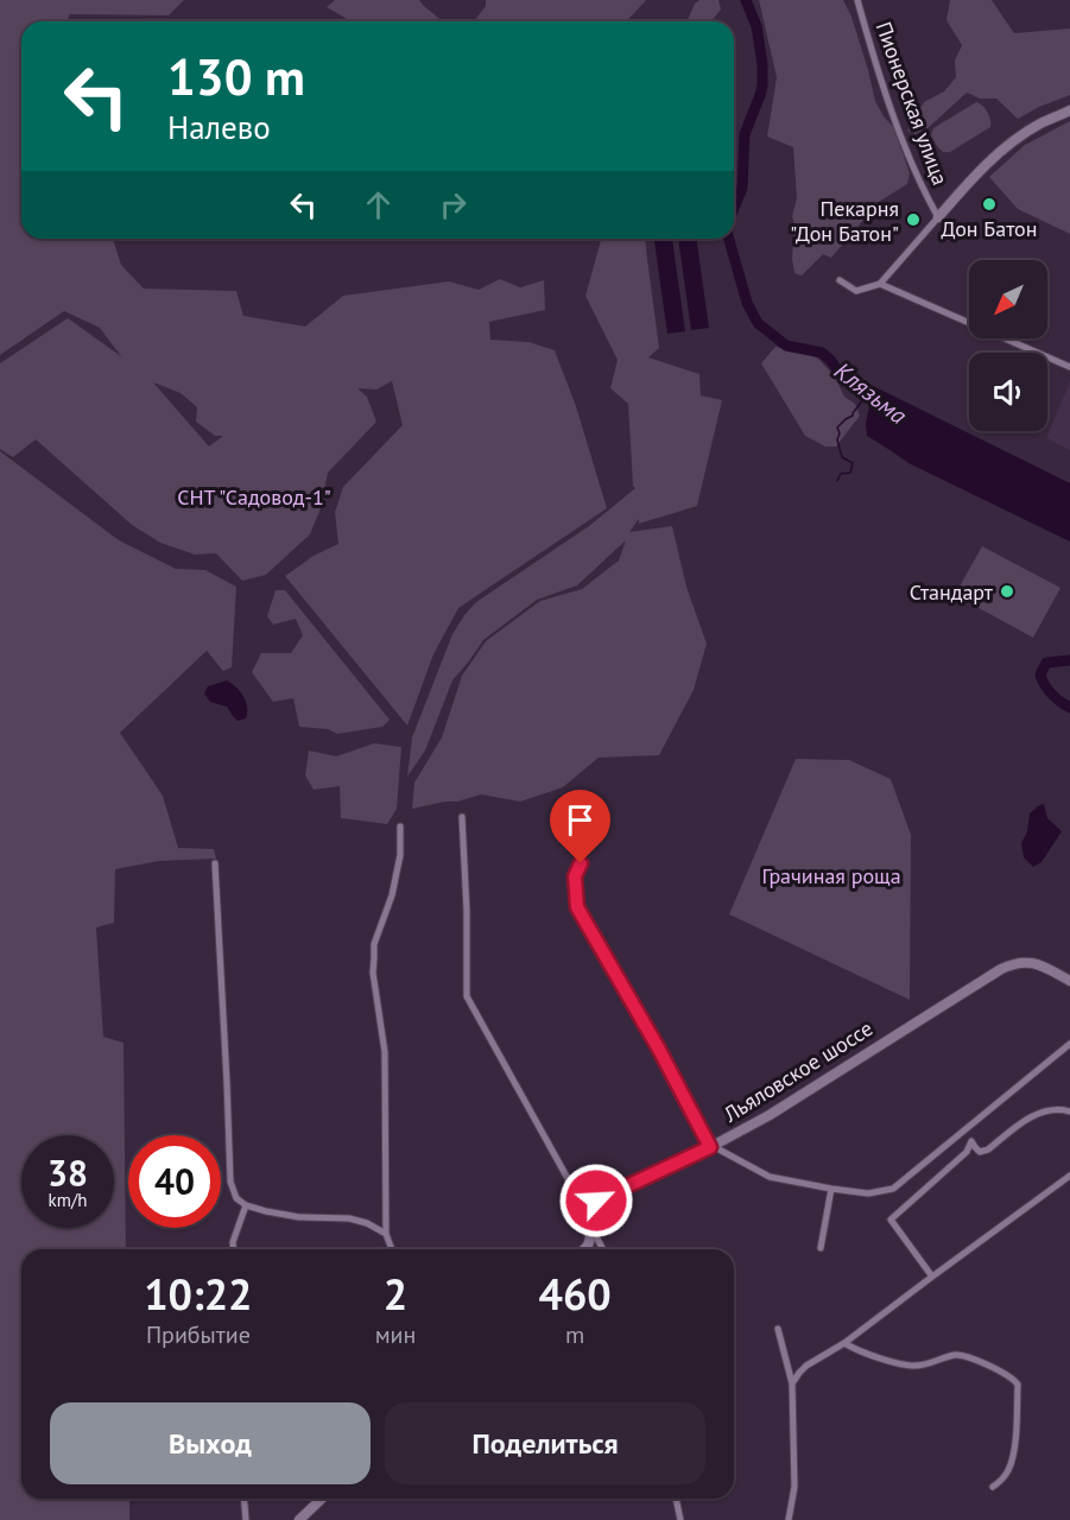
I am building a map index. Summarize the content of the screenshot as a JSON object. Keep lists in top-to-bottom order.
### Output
{
  "streets": {
    "street": ["Пионерская улица", "Льяловское шоссе"]
  },
  "water": ["Клязьма"],
  "parks": ["СНТ \"Садовод-1\"", "Грачиная роща"],
  "places": ["Дон Батон", "Пекарня \"Дон Батон\"", "Стандарт"],
  "north": "bottom left",
  "page": {
    "turn": ["130 m", "Налево"],
    "speed": "38 km/h",
    "limit": "40",
    "eta": [
      "10:22",
      "Прибытие",
      "2",
      "мин",
      "460",
      "m"
    ],
    "buttons": ["Выход", "Поделиться"]
  }
}
